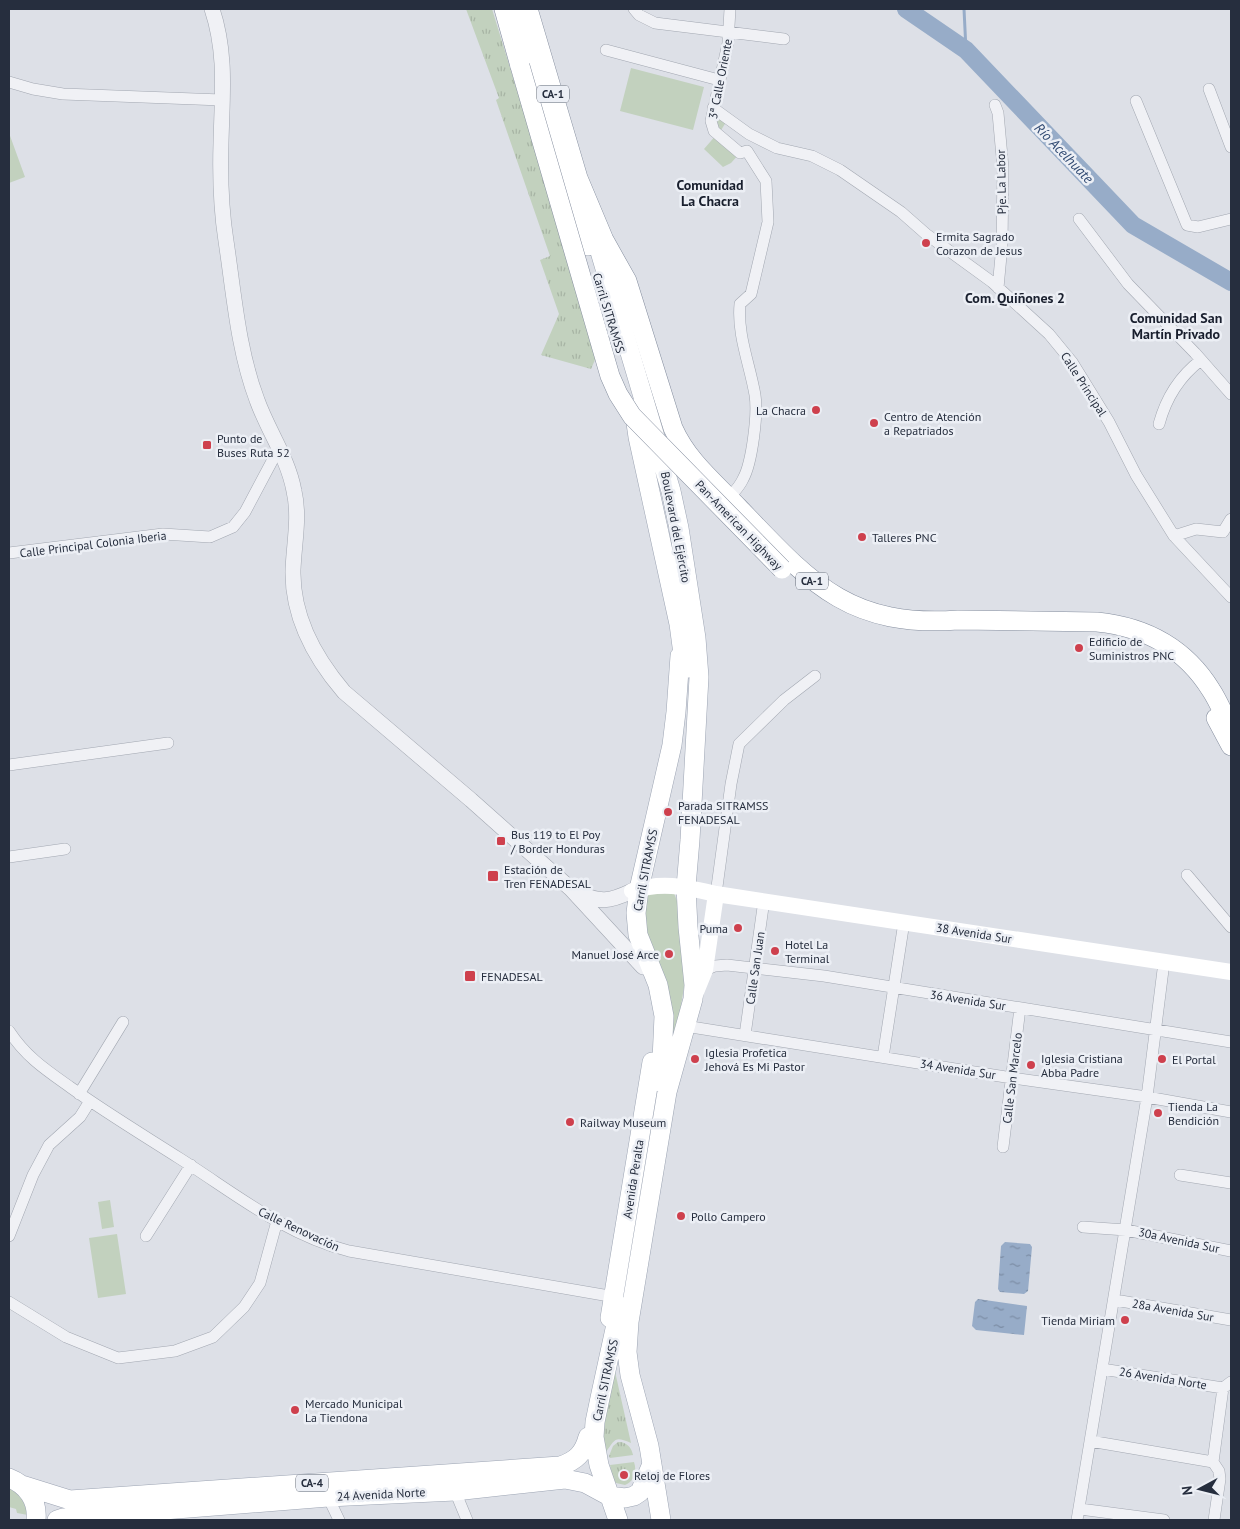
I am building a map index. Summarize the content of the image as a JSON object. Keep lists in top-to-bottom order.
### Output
{
  "streets": {
    "main road": [
      "CA-1",
      "Carril SITRAMSS",
      "Pan-American Highway",
      "Boulevard del Ejército",
      "38 Avenida Sur",
      "Avenida Peralta",
      "CA-4",
      "24 Avenida Norte"
    ],
    "street": [
      "3ª Calle Oriente",
      "Pje. La Labor",
      "Calle Principal",
      "Calle Principal Colonia Iberia",
      "Calle San Juan",
      "36 Avenida Sur",
      "34 Avenida Sur",
      "Calle San Marcelo",
      "Calle Renovación",
      "30a Avenida Sur",
      "28a Avenida Sur",
      "26 Avenida Norte"
    ]
  },
  "crossings": [
    ["3ª Calle Oriente", "Calle Principal"],
    ["3ª Calle Oriente", "Pan-American Highway"],
    ["Pje. La Labor", "Calle Principal"],
    ["Carril SITRAMSS", "Boulevard del Ejército"],
    ["Carril SITRAMSS", "Avenida Peralta"],
    ["Carril SITRAMSS", "Calle Renovación"],
    ["Carril SITRAMSS", "24 Avenida Norte"],
    ["Pan-American Highway", "Boulevard del Ejército"],
    ["Boulevard del Ejército", "Avenida Peralta"],
    ["38 Avenida Sur", "Calle San Juan"],
    ["38 Avenida Sur", "Avenida Peralta"],
    ["Calle San Juan", "36 Avenida Sur"],
    ["Calle San Juan", "34 Avenida Sur"],
    ["36 Avenida Sur", "Calle San Marcelo"],
    ["36 Avenida Sur", "Avenida Peralta"],
    ["34 Avenida Sur", "Calle San Marcelo"],
    ["34 Avenida Sur", "Avenida Peralta"],
    ["Avenida Peralta", "Calle Renovación"],
    ["Avenida Peralta", "24 Avenida Norte"],
    ["CA-4", "24 Avenida Norte"]
  ],
  "districts": ["Comunidad La Chacra", "Com. Quiñones 2", "Comunidad San Martín Privado"],
  "water": ["Río Acelhuate"],
  "places": {
    "other": [
      "Ermita Sagrado Corazon de Jesus",
      "La Chacra",
      "Centro de Atención a Repatriados",
      "Talleres PNC",
      "Edificio de Suministros PNC",
      "Parada SITRAMSS FENADESAL",
      "Puma",
      "Hotel La Terminal",
      "Manuel José Arce",
      "Iglesia Profetica Jehová Es Mi Pastor",
      "El Portal",
      "Iglesia Cristiana Abba Padre",
      "Tienda La Bendición",
      "Railway Museum",
      "Pollo Campero",
      "Tienda Miriam",
      "Mercado Municipal La Tiendona",
      "Reloj de Flores"
    ],
    "transit": [
      "Punto de Buses Ruta 52",
      "Bus 119 to El Poy / Border Honduras",
      "Estación de Tren FENADESAL",
      "FENADESAL"
    ]
  },
  "north": "left"
}
